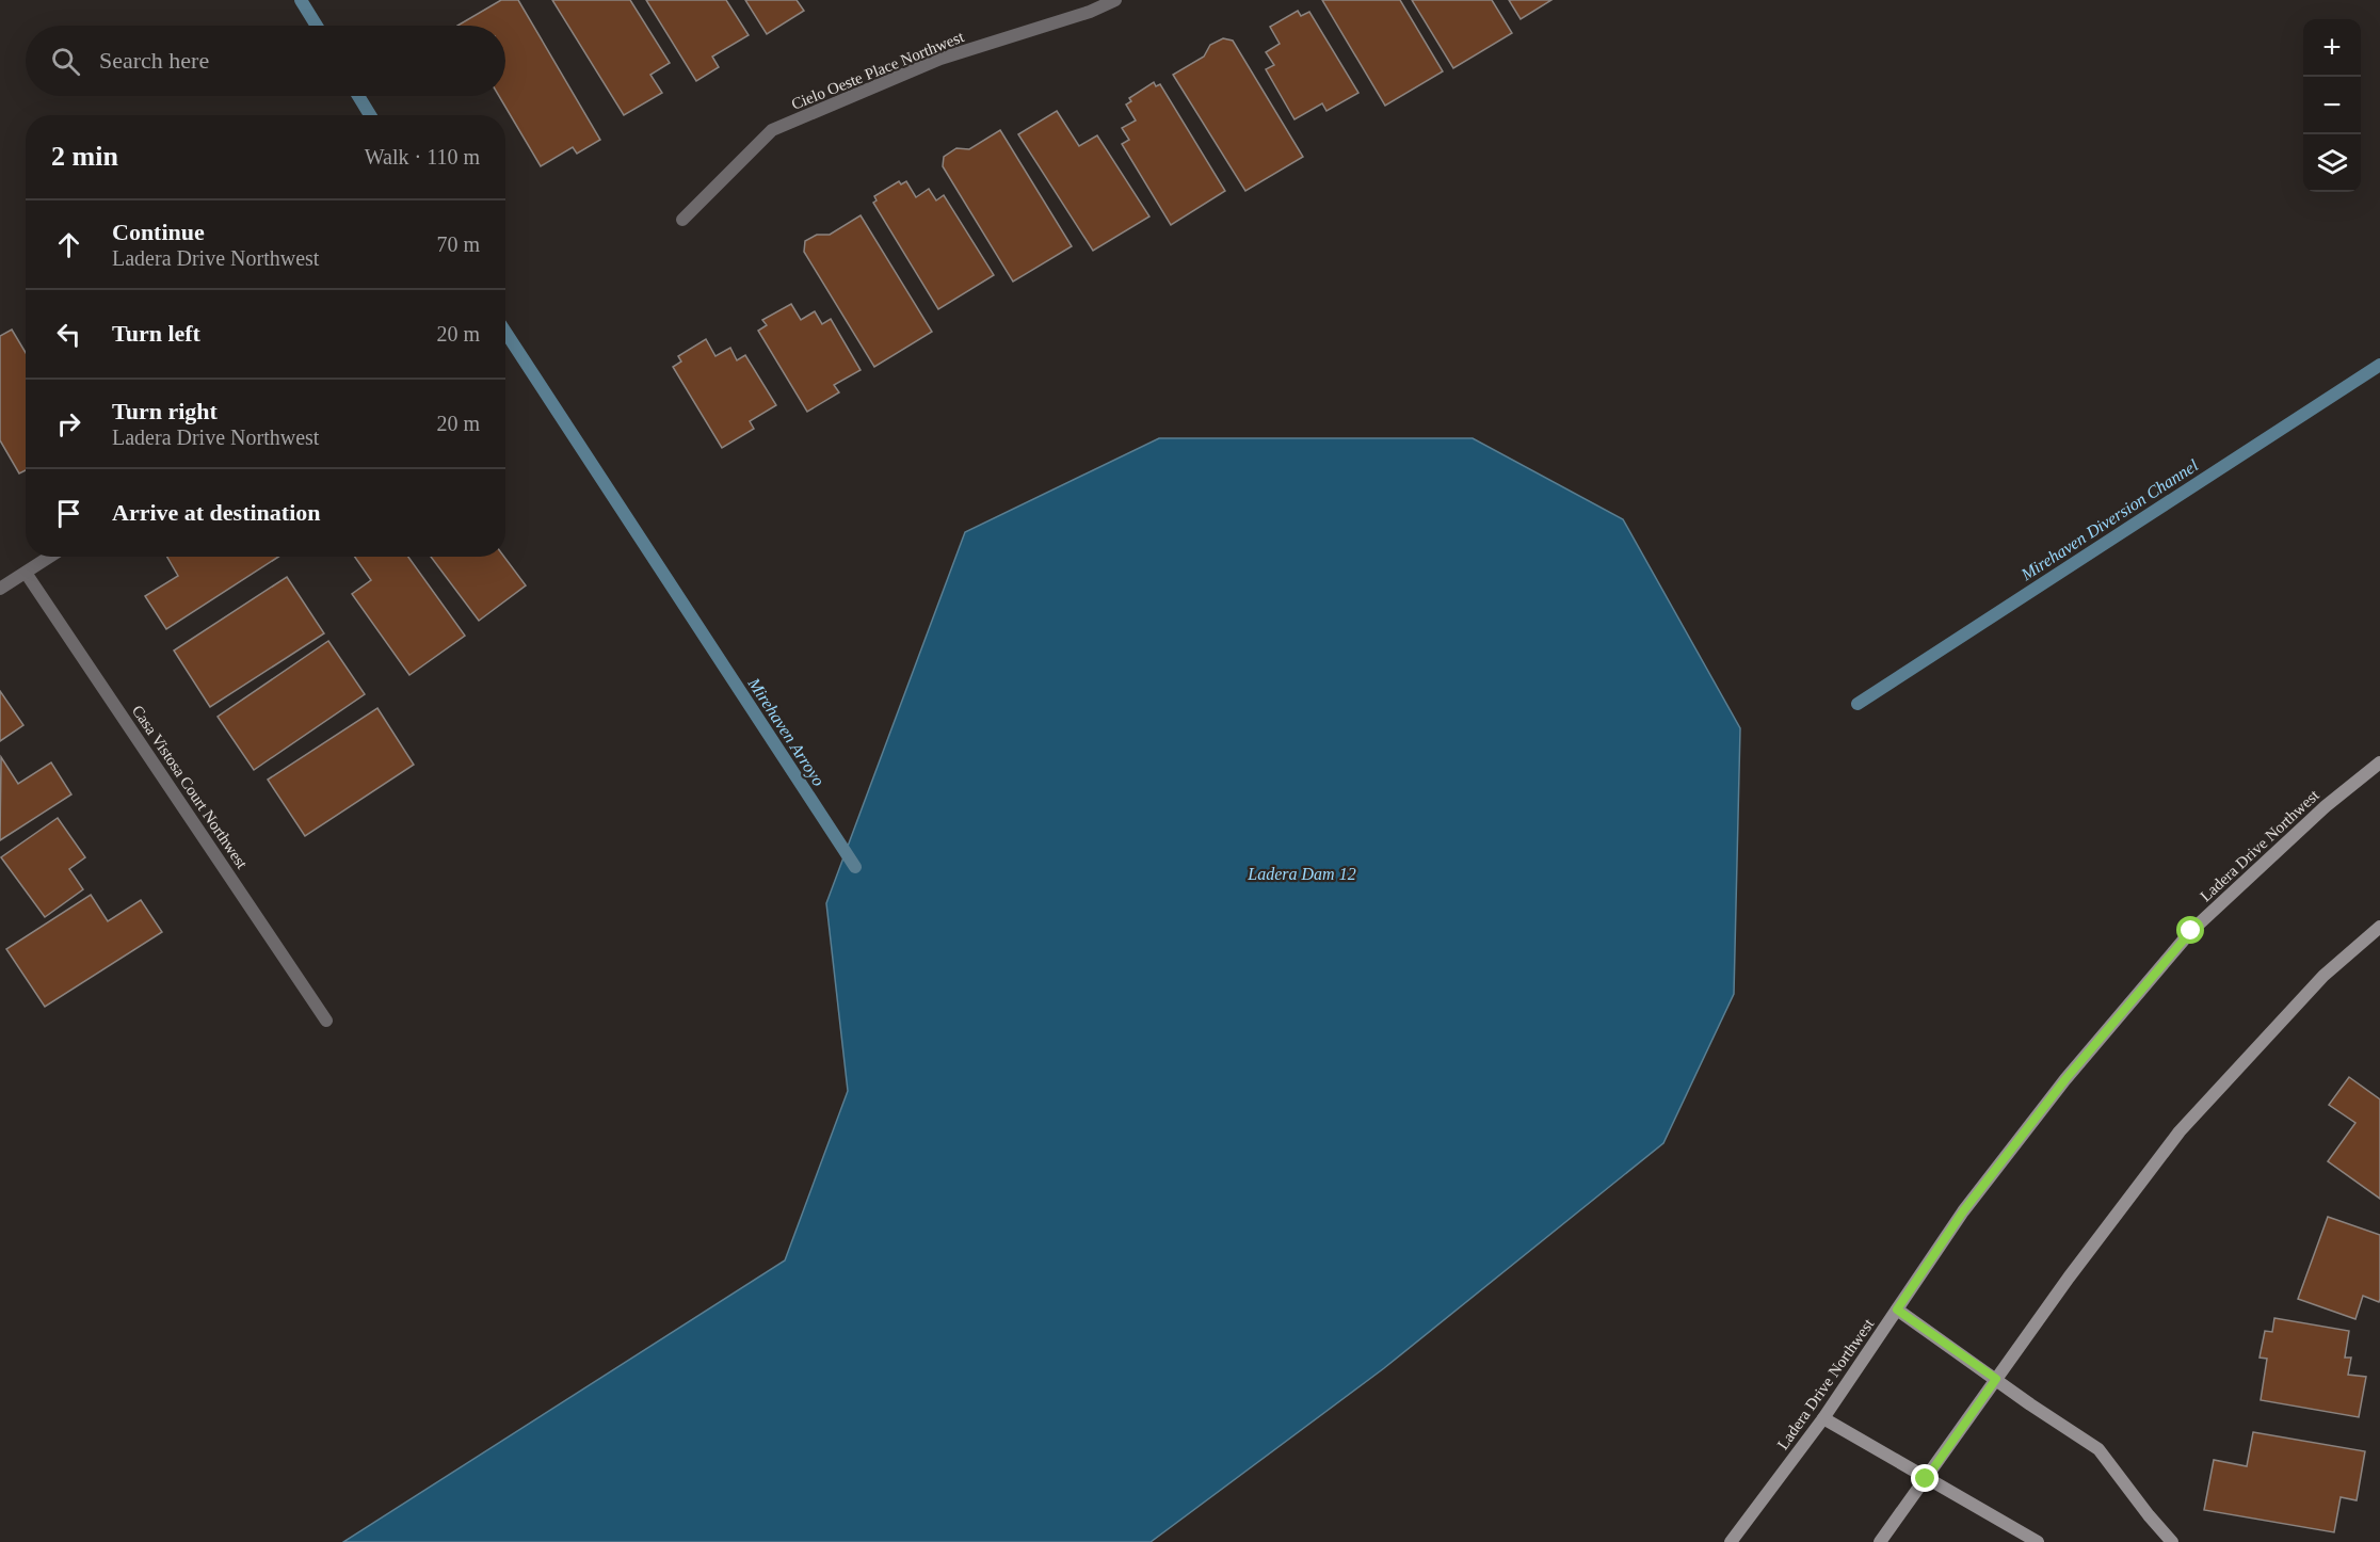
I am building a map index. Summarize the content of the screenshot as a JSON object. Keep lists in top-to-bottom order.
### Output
{
  "streets": {
    "main road": ["Ladera Drive Northwest"],
    "street": ["Cielo Oeste Place Northwest", "Casa Vistosa Court Northwest"]
  },
  "water": ["Mirehaven Diversion Channel", "Mirehaven Arroyo", "Ladera Dam 12"],
  "page": {
    "map_buttons": ["+", "−"],
    "search": "Search here",
    "heading": ["2 min", "Walk · 110 m"],
    "list": [
      ["Continue", "Ladera Drive Northwest", "70 m"],
      ["Turn left", "20 m"],
      ["Turn right", "Ladera Drive Northwest", "20 m"],
      "Arrive at destination"
    ]
  }
}
